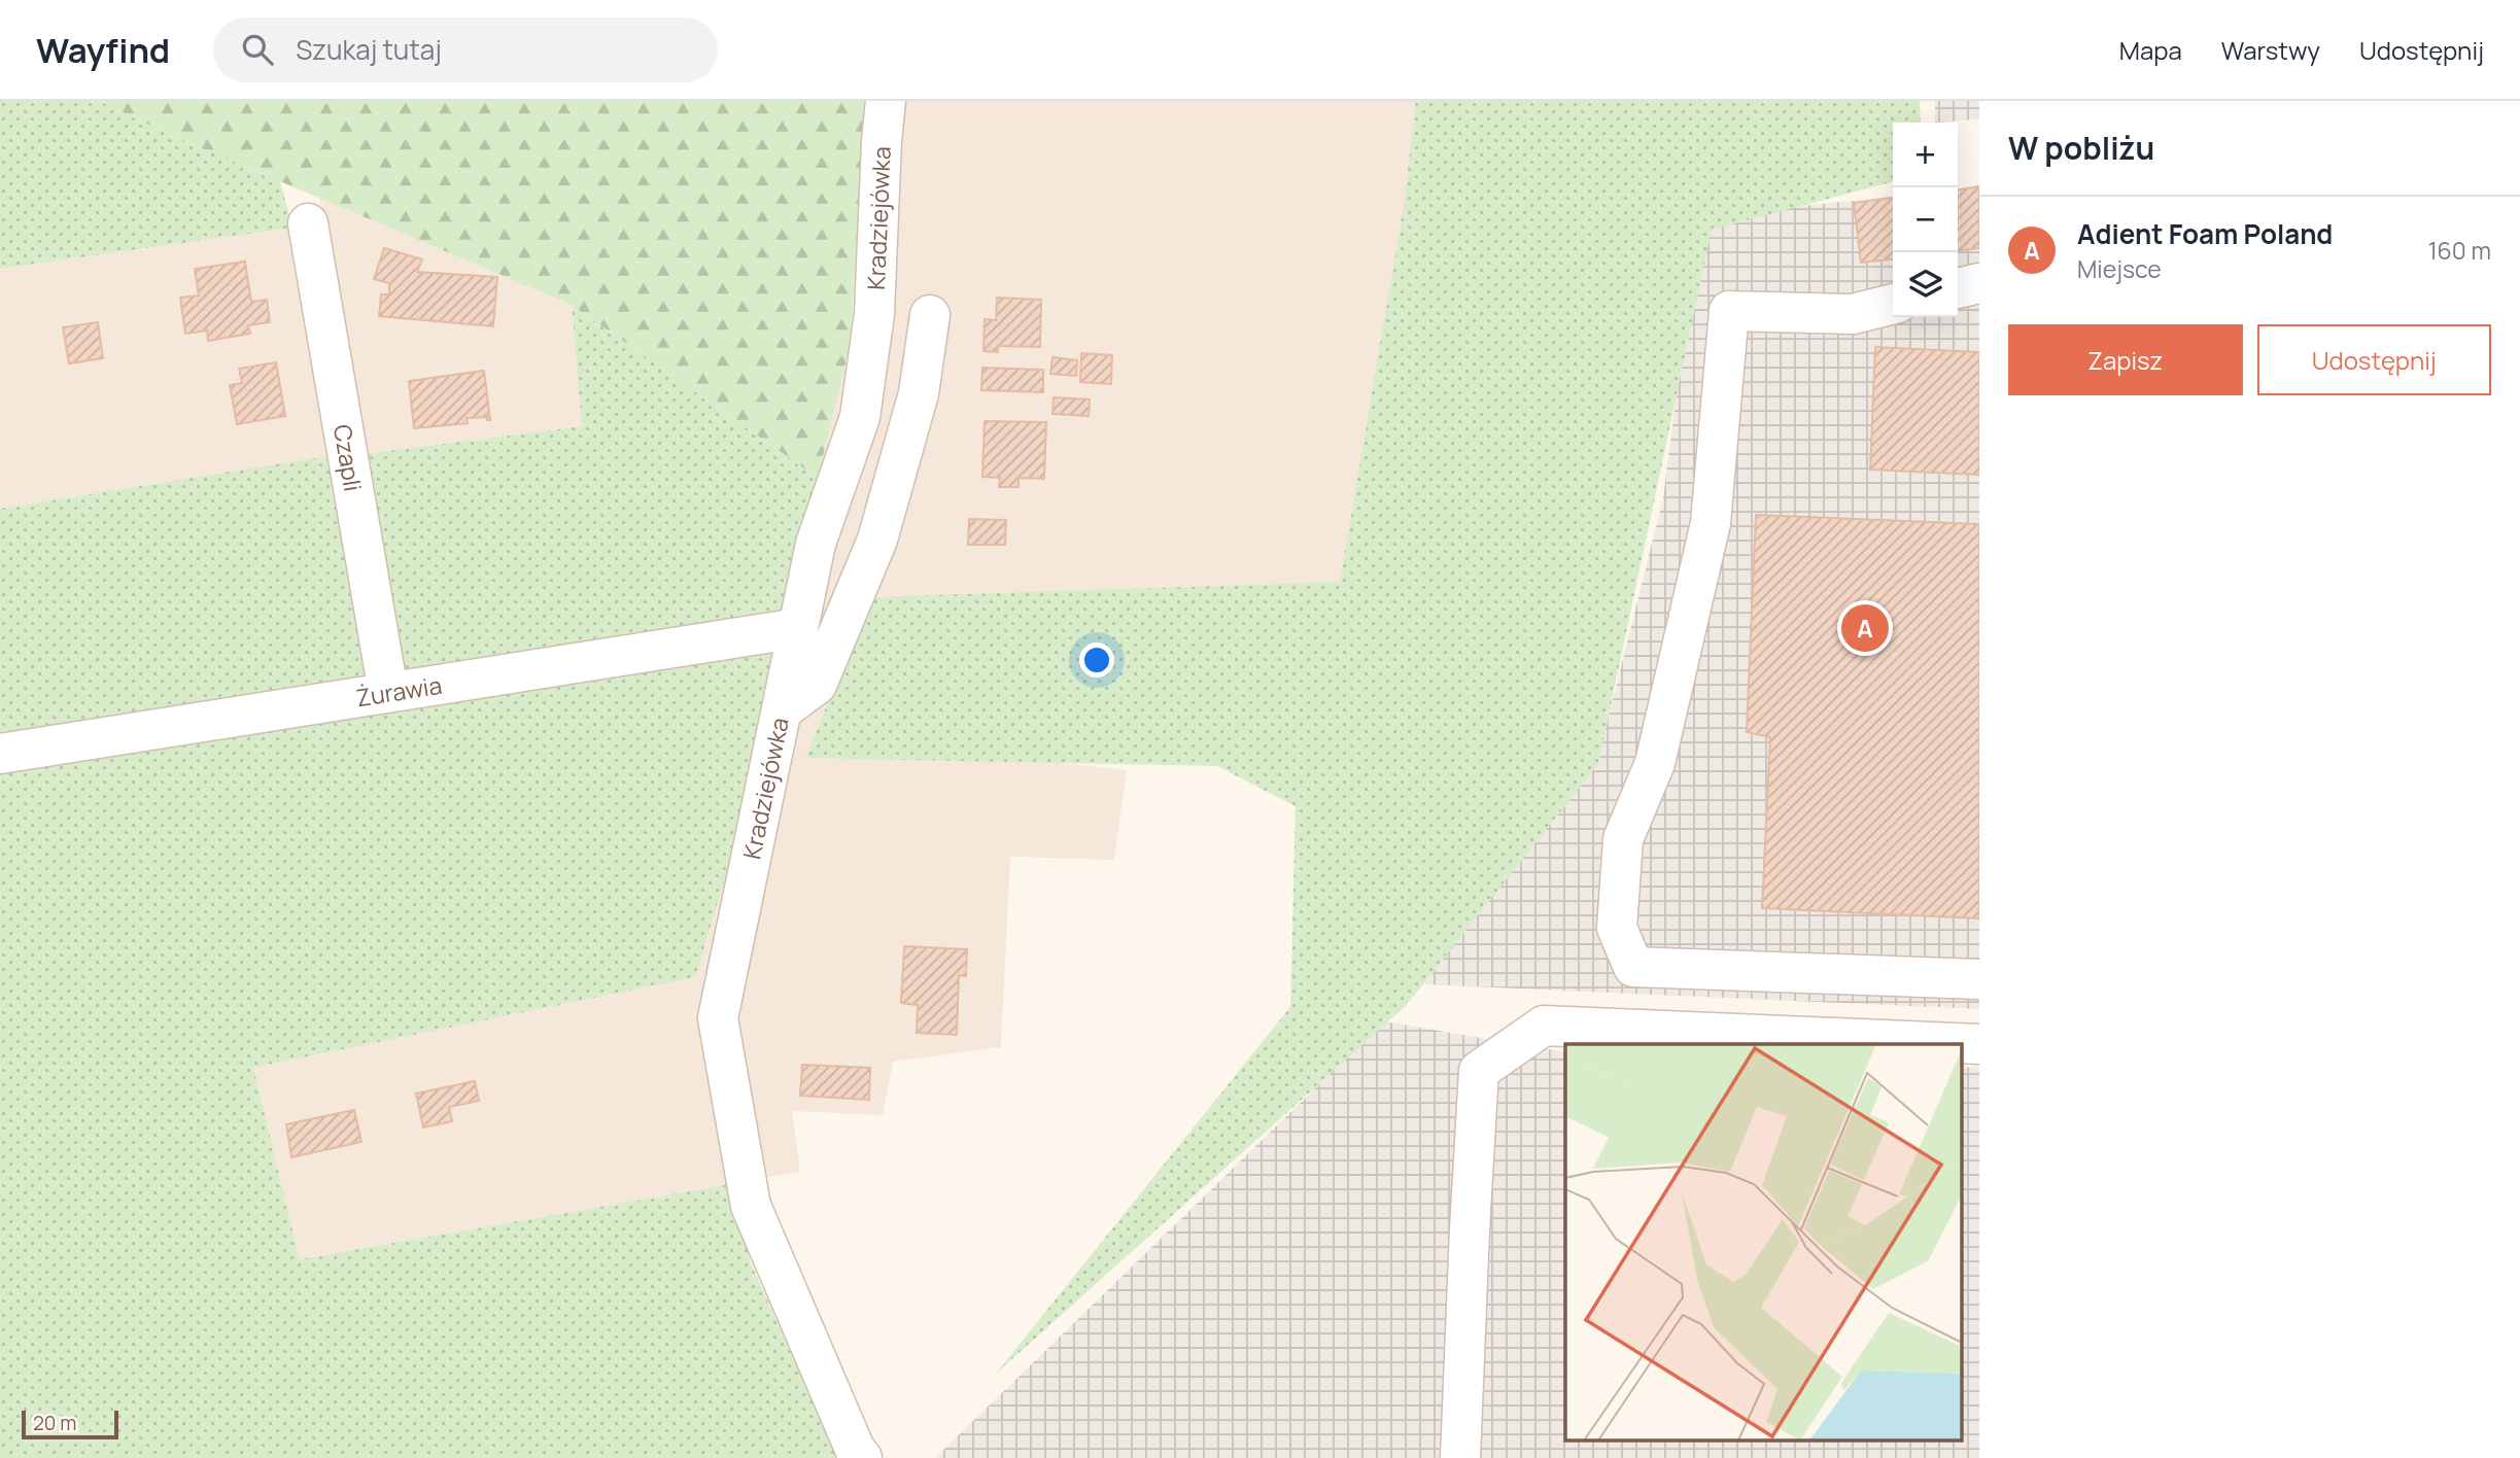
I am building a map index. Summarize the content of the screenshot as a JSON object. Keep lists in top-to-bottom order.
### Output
{
  "streets": {
    "street": ["Kradziejówka", "Czapli", "Żurawia"]
  },
  "crossings": [
    ["Kradziejówka", "Żurawia"],
    ["Czapli", "Żurawia"]
  ],
  "scale_bar": "20 m",
  "page": {
    "header": "Wayfind",
    "search": "Szukaj tutaj",
    "nav": ["Mapa", "Warstwy", "Udostępnij"],
    "heading": "W pobliżu",
    "map_buttons": ["+", "−"],
    "list": [
      {
        "mark": "A",
        "name": "Adient Foam Poland",
        "note": "Miejsce",
        "value": "160 m"
      }
    ],
    "buttons": ["Zapisz", "Udostępnij"],
    "pins": "A",
    "scale": "20 m"
  }
}
